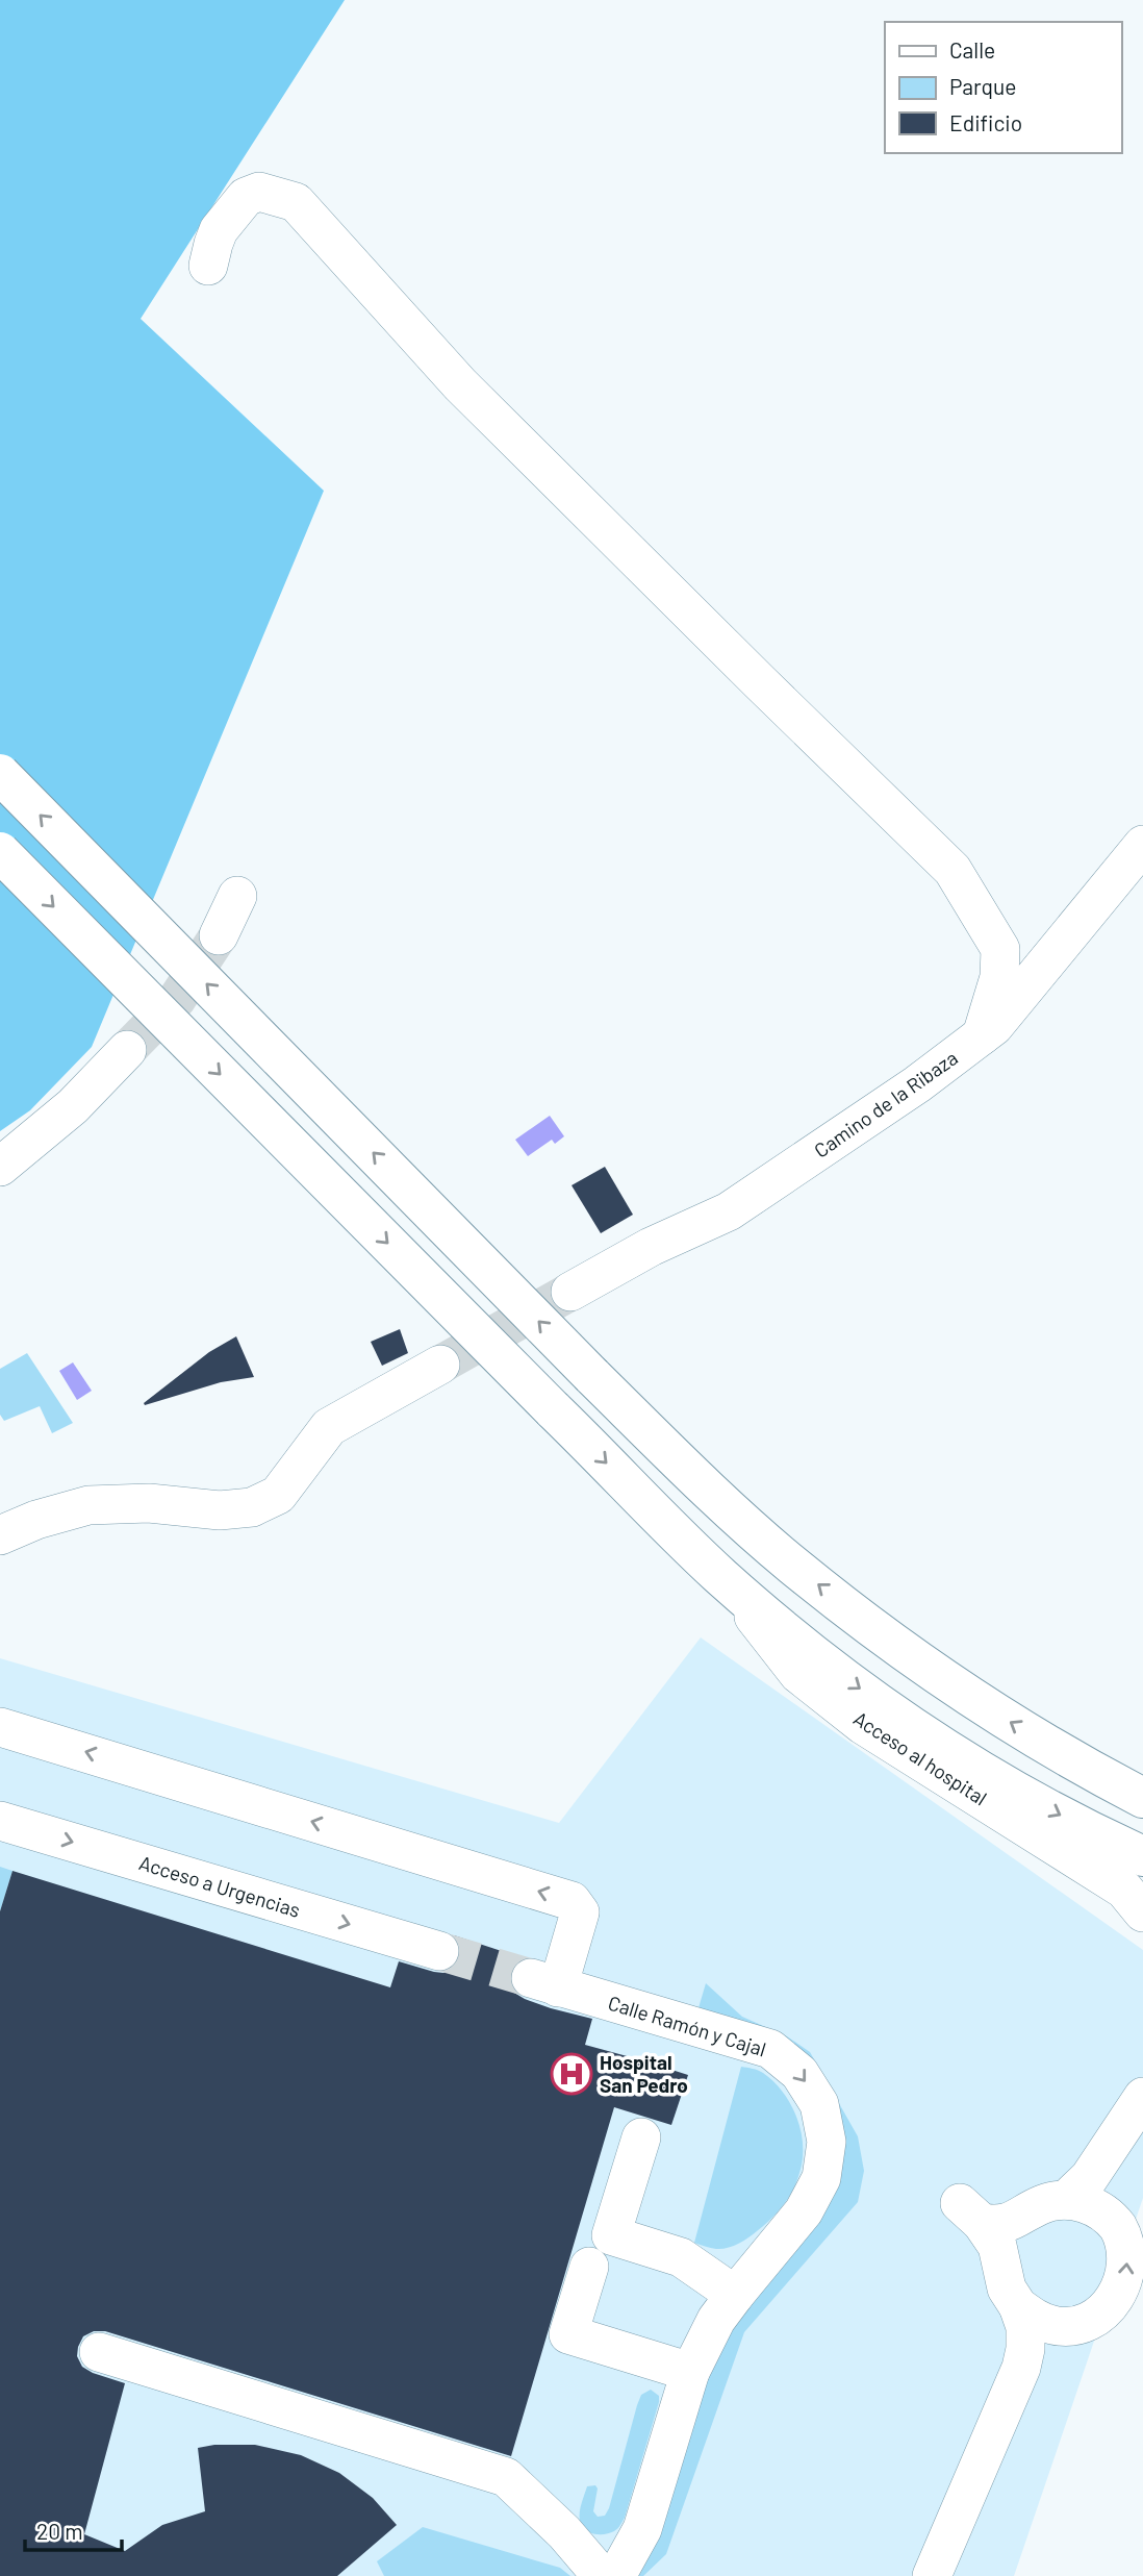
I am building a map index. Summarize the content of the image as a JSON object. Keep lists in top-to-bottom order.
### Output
{
  "streets": {
    "street": [
      "Camino de la Ribaza",
      "Acceso al hospital",
      "Acceso a Urgencias",
      "Calle Ramón y Cajal"
    ]
  },
  "one_way": ["Acceso a Urgencias"],
  "places": {
    "hospital": ["Hospital San Pedro"]
  },
  "legend": ["Calle", "Parque", "Edificio"],
  "scale_bar": "20 m"
}
